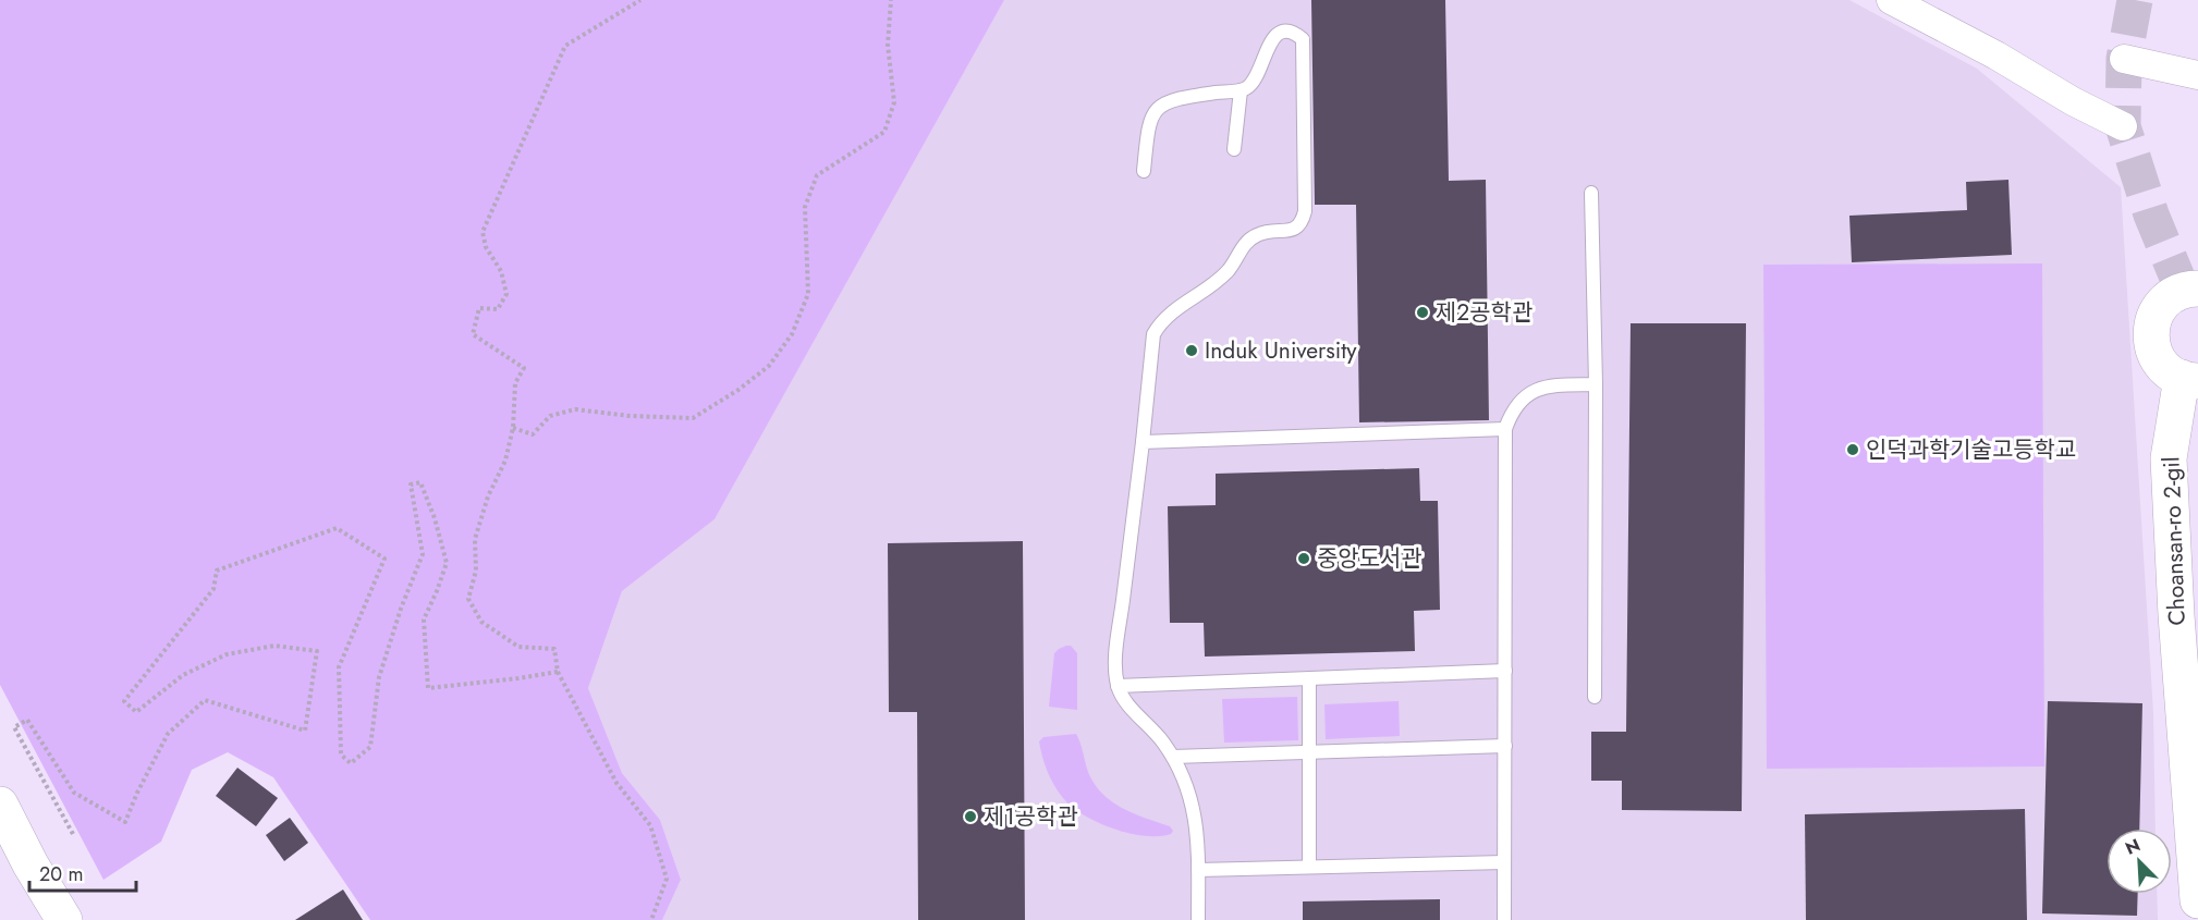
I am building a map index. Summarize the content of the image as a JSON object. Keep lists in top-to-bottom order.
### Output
{
  "streets": {
    "street": ["Choansan-ro 2-gil"]
  },
  "places": [
    "제2공학관",
    "Induk University",
    "인덕과학기술고등학교",
    "중앙도서관",
    "제1공학관"
  ],
  "scale_bar": "20 m",
  "north": "top left"
}
